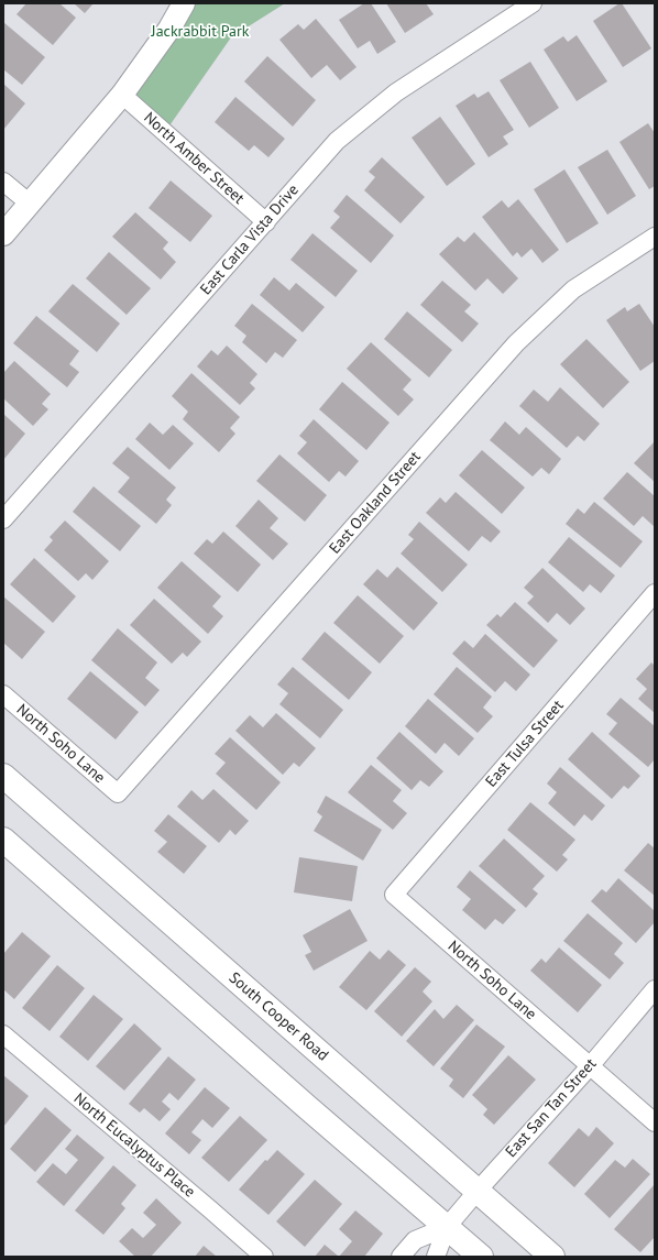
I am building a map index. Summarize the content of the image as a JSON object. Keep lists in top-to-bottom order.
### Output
{
  "streets": {
    "main road": ["South Cooper Road"],
    "street": [
      "North Amber Street",
      "East Carla Vista Drive",
      "East Oakland Street",
      "North Soho Lane",
      "East Tulsa Street",
      "East San Tan Street",
      "North Eucalyptus Place"
    ]
  },
  "crossings": [
    ["North Amber Street", "East Carla Vista Drive"],
    ["East Oakland Street", "North Soho Lane"],
    ["North Soho Lane", "East Tulsa Street"],
    ["North Soho Lane", "East San Tan Street"],
    ["South Cooper Road", "East San Tan Street"]
  ],
  "parks": ["Jackrabbit Park"]
}
